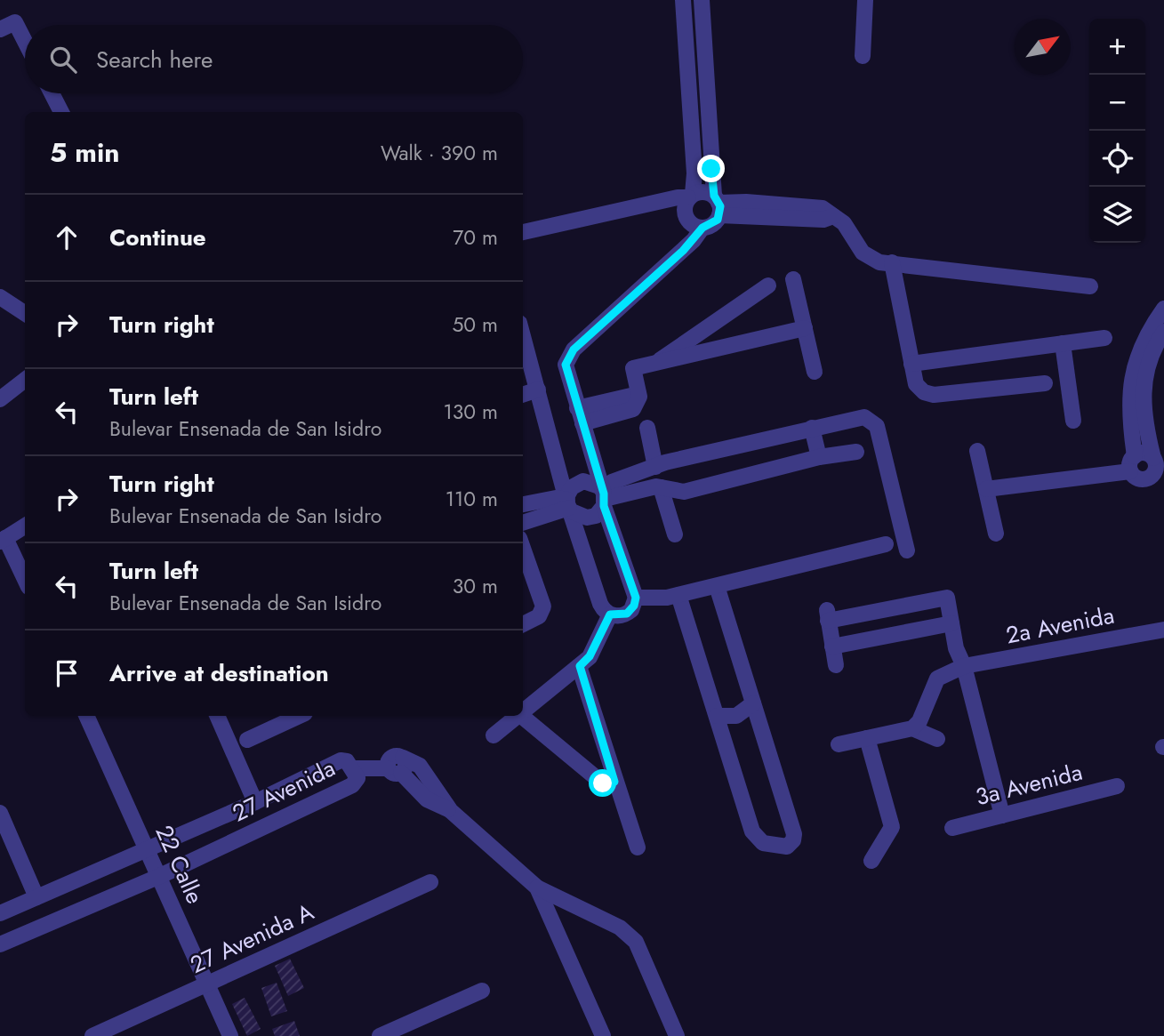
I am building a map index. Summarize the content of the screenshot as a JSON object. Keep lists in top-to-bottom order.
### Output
{
  "streets": {
    "street": [
      "2a Avenida",
      "3a Avenida",
      "27 Avenida",
      "22 Calle",
      "27 Avenida A"
    ]
  },
  "crossings": [
    ["27 Avenida", "22 Calle"],
    ["22 Calle", "27 Avenida A"]
  ],
  "north": "top right",
  "page": {
    "map_buttons": ["+", "−"],
    "search": "Search here",
    "heading": ["5 min", "Walk · 390 m"],
    "list": [
      ["Continue", "70 m"],
      ["Turn right", "50 m"],
      ["Turn left", "Bulevar Ensenada de San Isidro", "130 m"],
      ["Turn right", "Bulevar Ensenada de San Isidro", "110 m"],
      ["Turn left", "Bulevar Ensenada de San Isidro", "30 m"],
      "Arrive at destination"
    ]
  }
}
